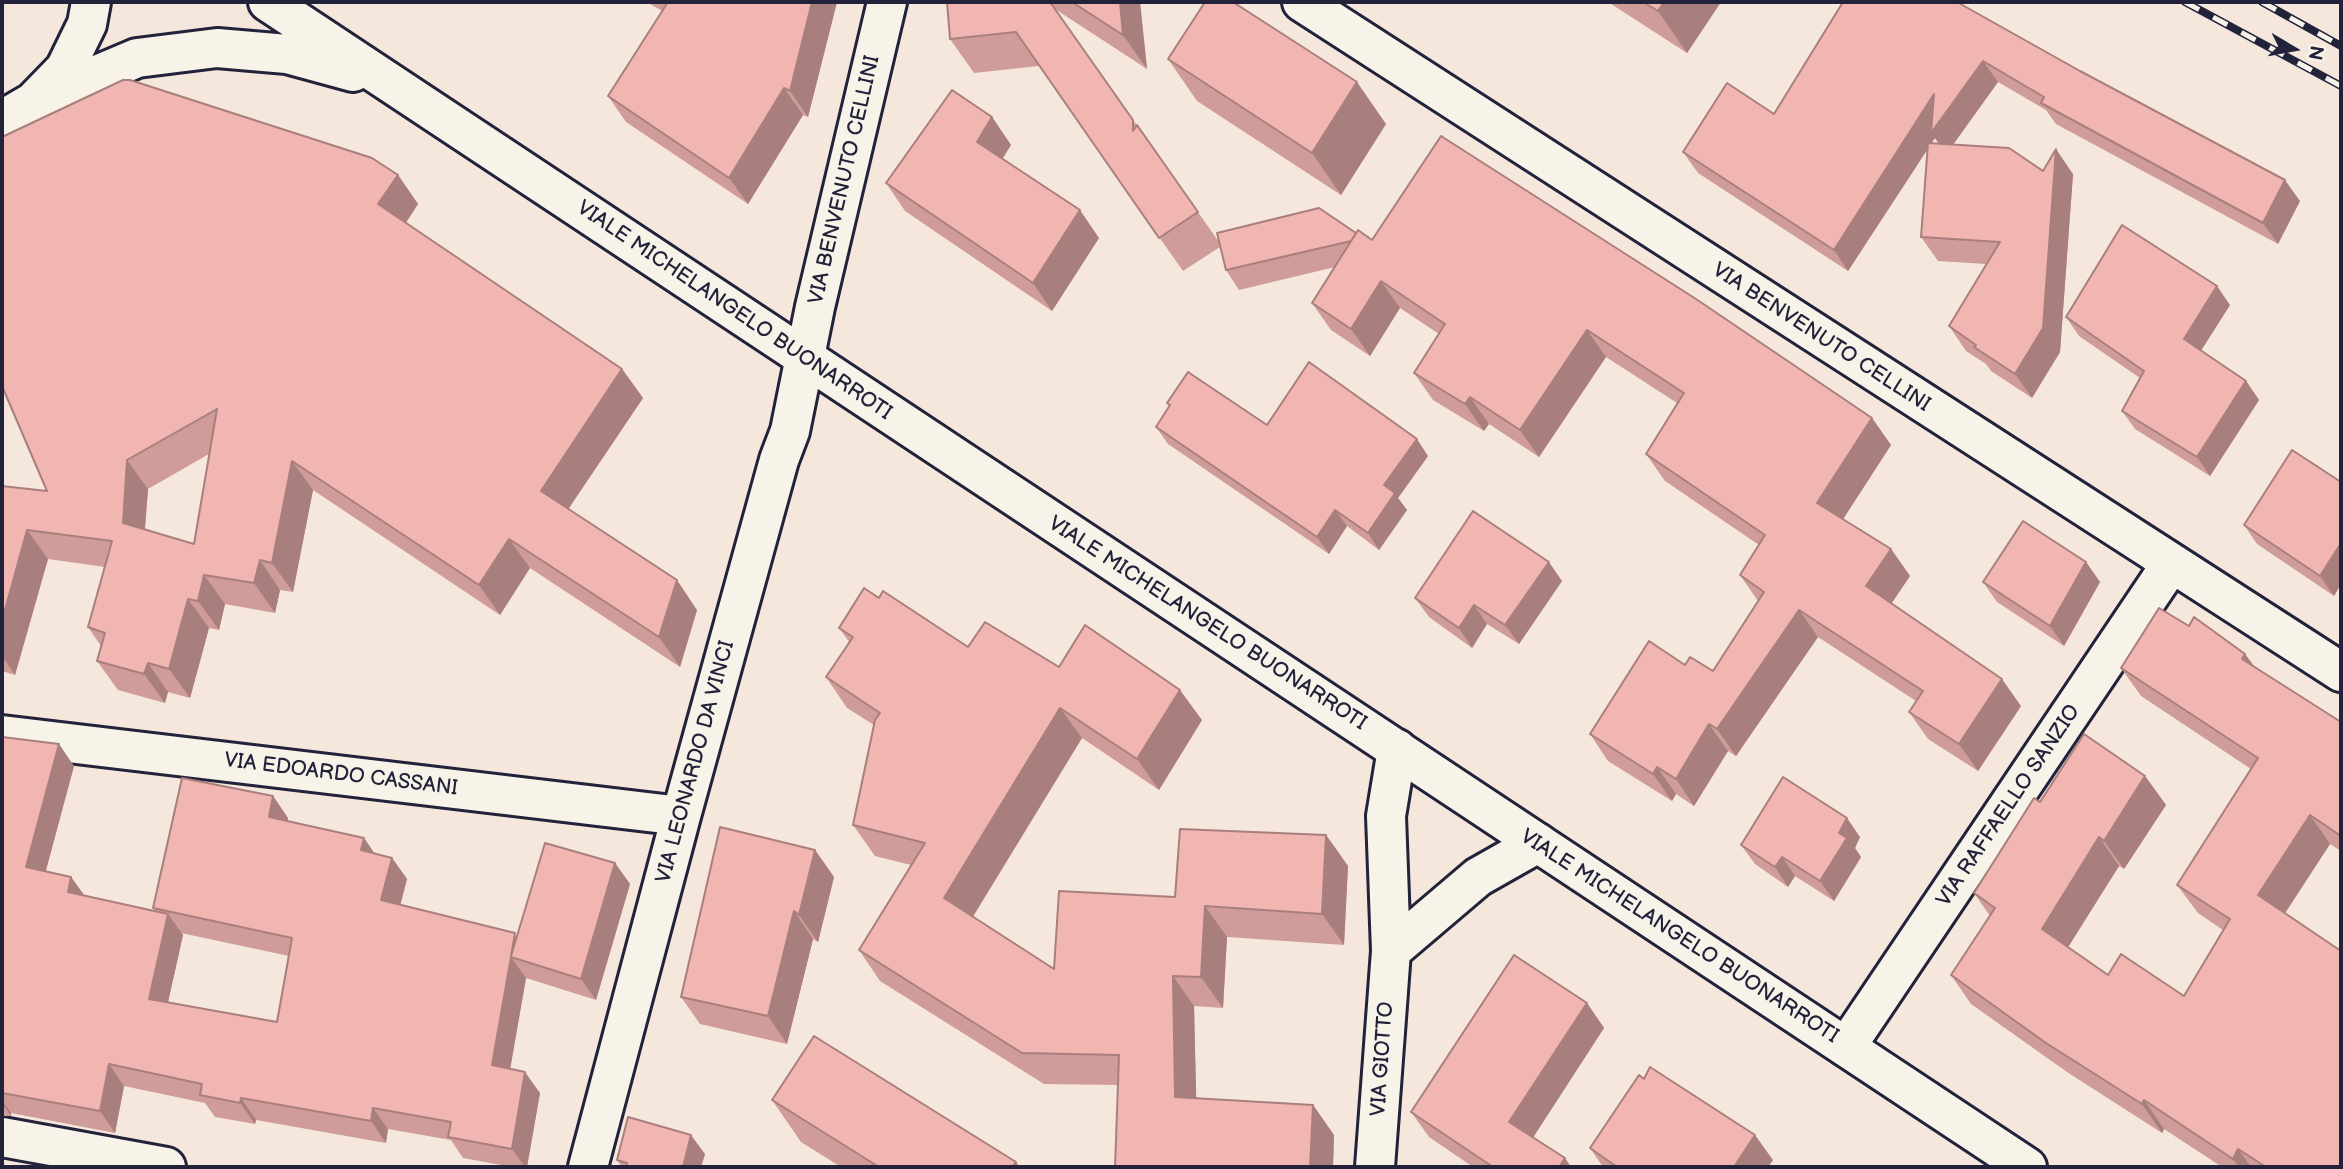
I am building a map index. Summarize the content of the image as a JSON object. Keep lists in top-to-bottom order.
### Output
{
  "streets": {
    "street": [
      "VIA BENVENUTO CELLINI",
      "VIALE MICHELANGELO BUONARROTI",
      "VIA LEONARDO DA VINCI",
      "VIA EDOARDO CASSANI",
      "VIA RAFFAELLO SANZIO",
      "VIA GIOTTO"
    ]
  },
  "crossings": [
    ["VIA BENVENUTO CELLINI", "VIALE MICHELANGELO BUONARROTI"],
    ["VIA BENVENUTO CELLINI", "VIA LEONARDO DA VINCI"],
    ["VIA BENVENUTO CELLINI", "VIA RAFFAELLO SANZIO"],
    ["VIALE MICHELANGELO BUONARROTI", "VIA LEONARDO DA VINCI"],
    ["VIALE MICHELANGELO BUONARROTI", "VIA RAFFAELLO SANZIO"],
    ["VIALE MICHELANGELO BUONARROTI", "VIA GIOTTO"],
    ["VIA LEONARDO DA VINCI", "VIA EDOARDO CASSANI"]
  ],
  "north": "right"
}
